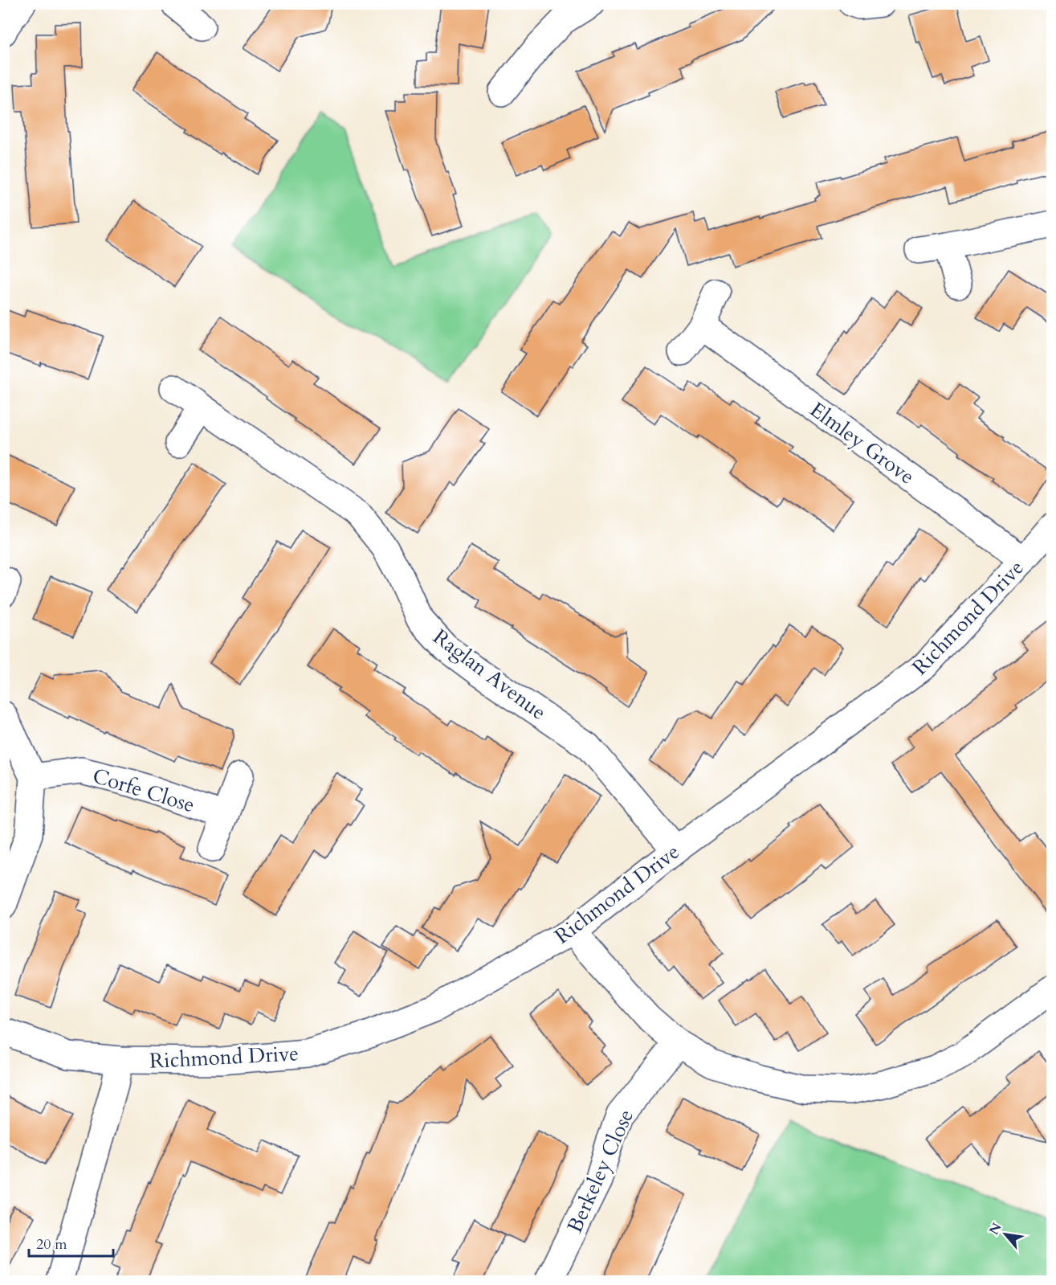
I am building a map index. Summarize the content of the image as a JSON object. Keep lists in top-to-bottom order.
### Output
{
  "streets": {
    "street": [
      "Elmley Grove",
      "Richmond Drive",
      "Raglan Avenue",
      "Corfe Close",
      "Berkeley Close"
    ]
  },
  "crossings": [
    ["Elmley Grove", "Richmond Drive"],
    ["Richmond Drive", "Raglan Avenue"]
  ],
  "scale_bar": "20 m",
  "north": "top left"
}
